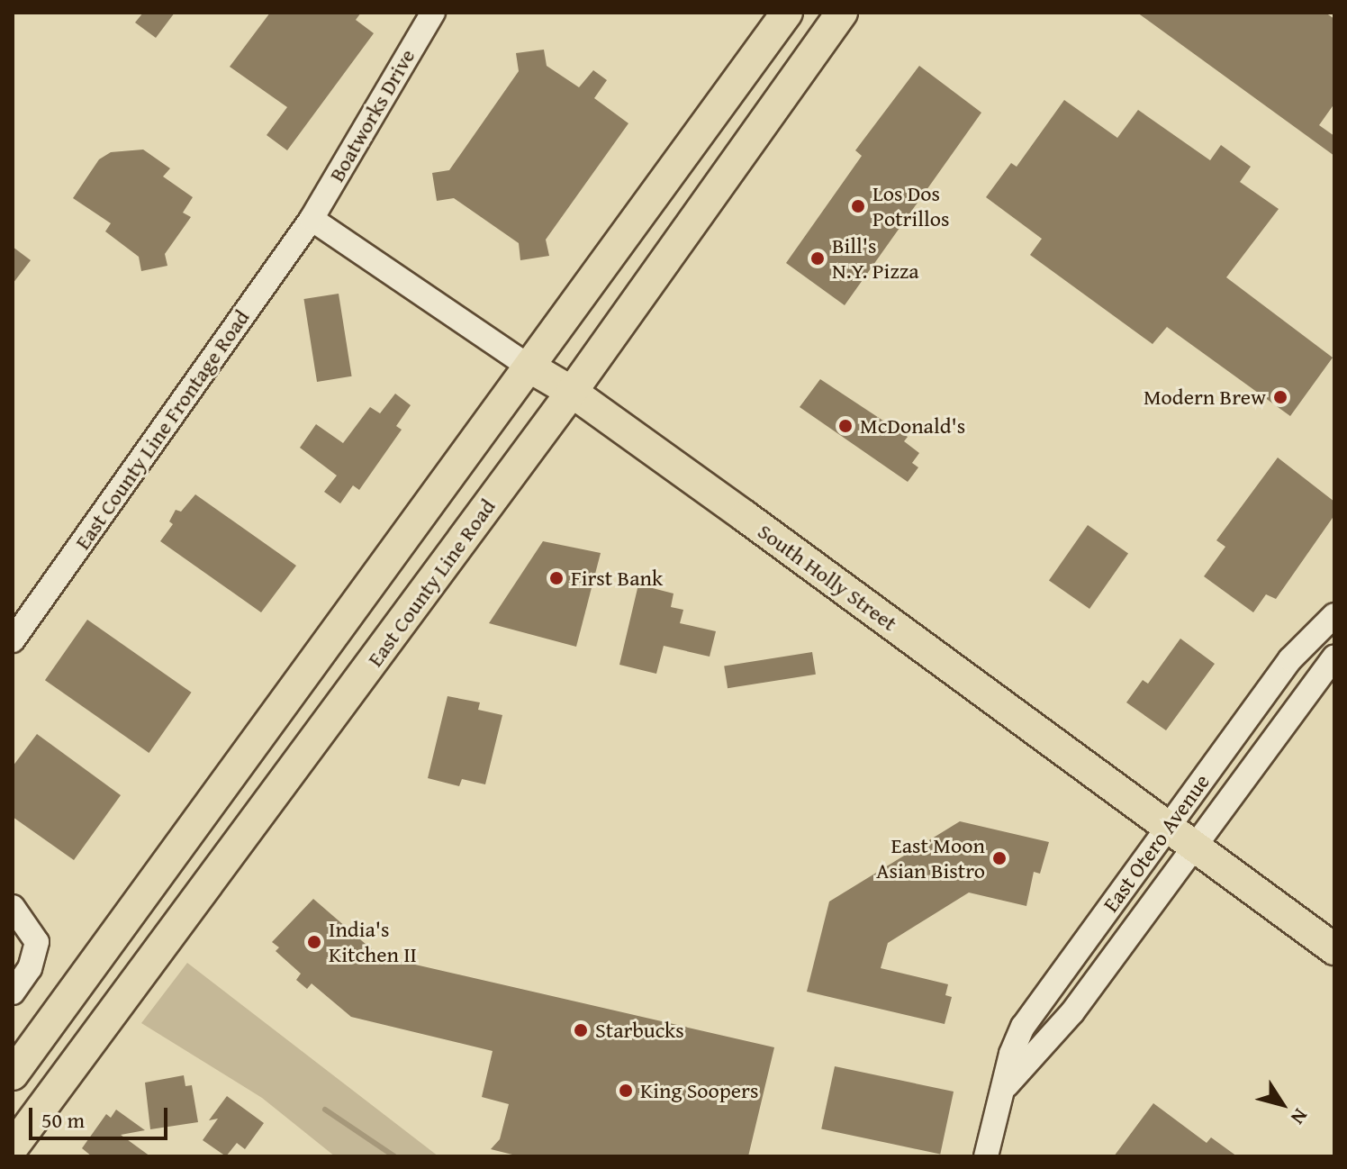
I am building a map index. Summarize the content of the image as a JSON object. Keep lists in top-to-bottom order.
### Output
{
  "streets": {
    "main road": ["South Holly Street", "East County Line Road"],
    "street": ["Boatworks Drive", "East County Line Frontage Road", "East Otero Avenue"]
  },
  "crossings": [
    ["Boatworks Drive", "East County Line Frontage Road"],
    ["Boatworks Drive", "South Holly Street"],
    ["East County Line Frontage Road", "South Holly Street"],
    ["South Holly Street", "East County Line Road"],
    ["South Holly Street", "East Otero Avenue"]
  ],
  "places": [
    "Los Dos Potrillos",
    "Bill's N.Y. Pizza",
    "Modern Brew",
    "McDonald's",
    "First Bank",
    "East Moon Asian Bistro",
    "India's Kitchen II",
    "Starbucks",
    "King Soopers"
  ],
  "scale_bar": "50 m",
  "north": "bottom right"
}
